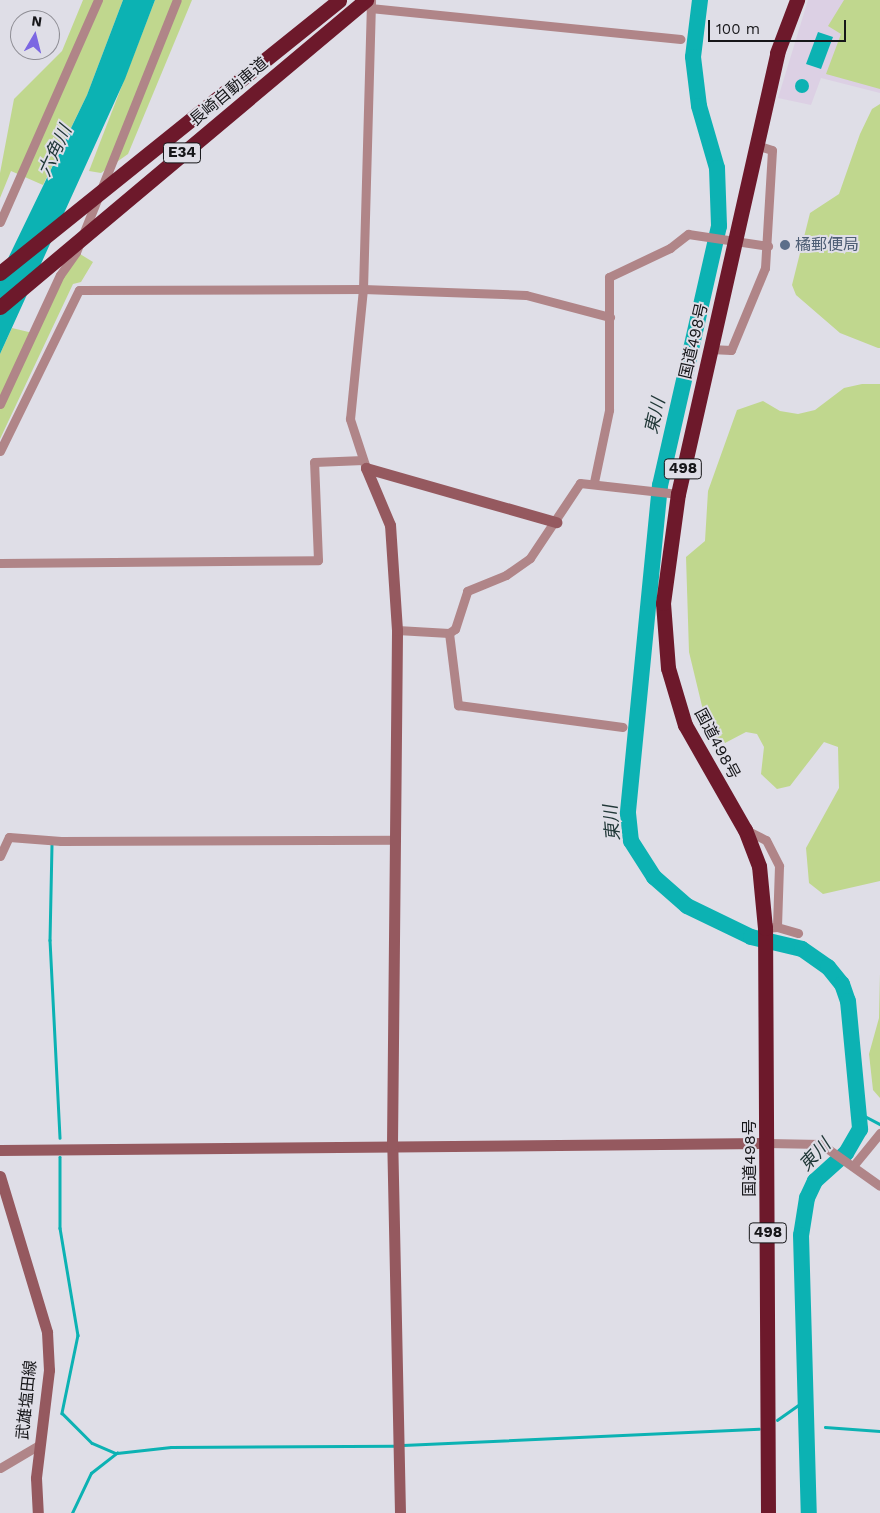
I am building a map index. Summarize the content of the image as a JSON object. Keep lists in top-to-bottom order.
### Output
{
  "streets": {
    "highway": [
      "長崎自動車道",
      "E34",
      "国道498号",
      "498"
    ],
    "street": ["武雄塩田線"]
  },
  "water": ["六角川", "東川"],
  "places": ["橘郵便局"],
  "scale_bar": "100 m",
  "north": "top"
}
